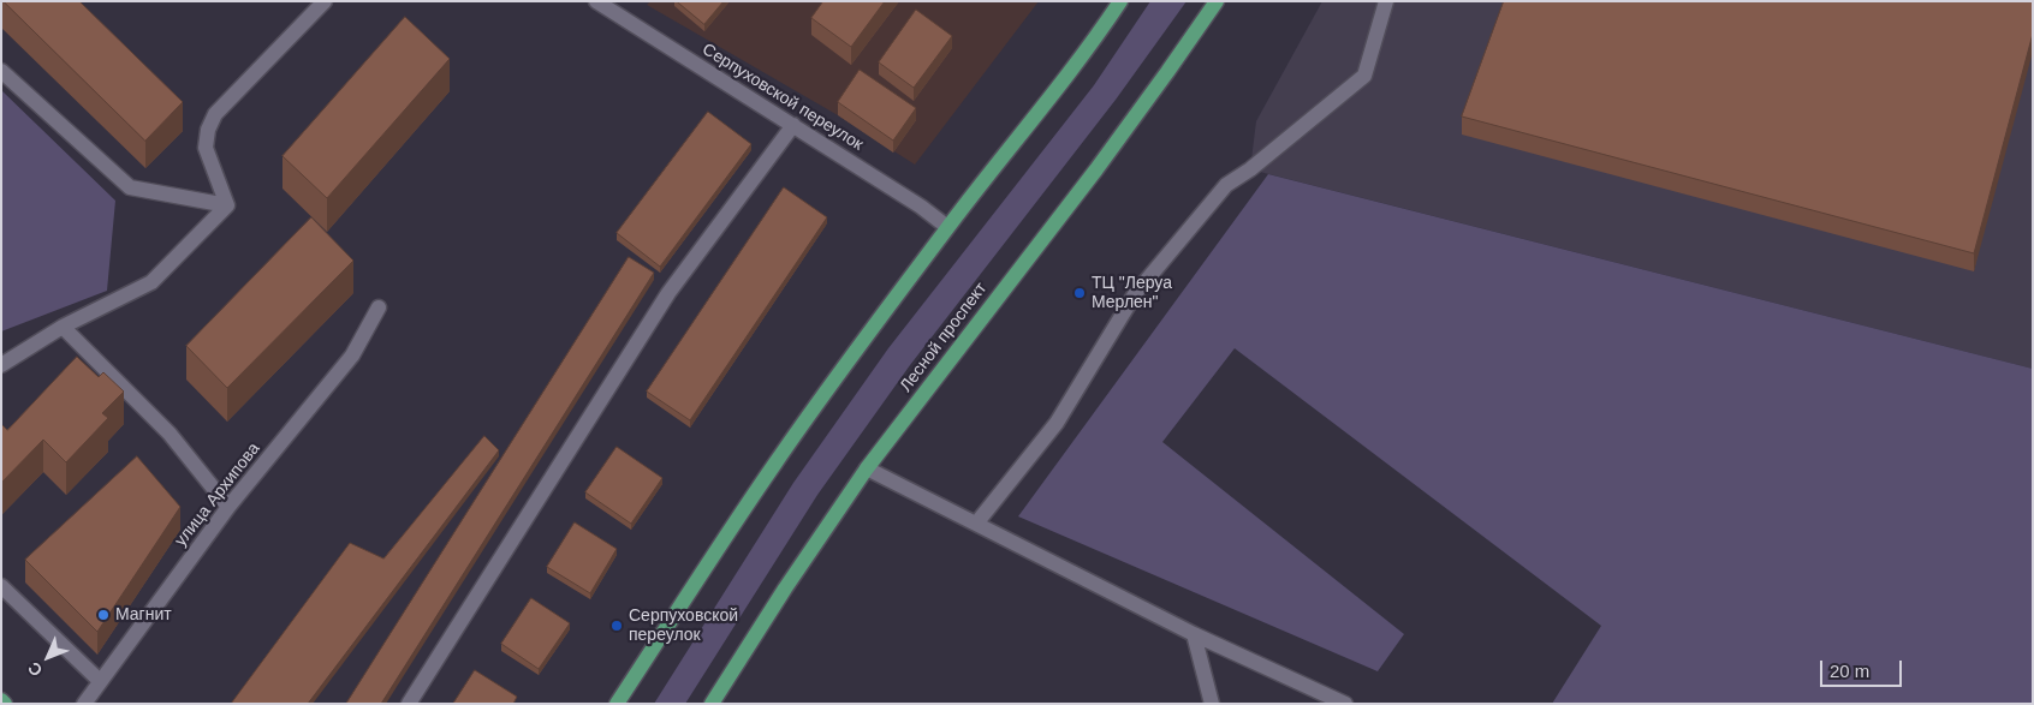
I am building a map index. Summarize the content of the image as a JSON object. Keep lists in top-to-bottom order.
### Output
{
  "streets": {
    "main road": ["Лесной проспект"],
    "street": ["Серпуховской переулок", "улица Архипова"]
  },
  "places": ["ТЦ \"Леруа Мерлен\"", "Магнит", "Серпуховской переулок"],
  "scale_bar": "20 m",
  "north": "bottom left"
}
